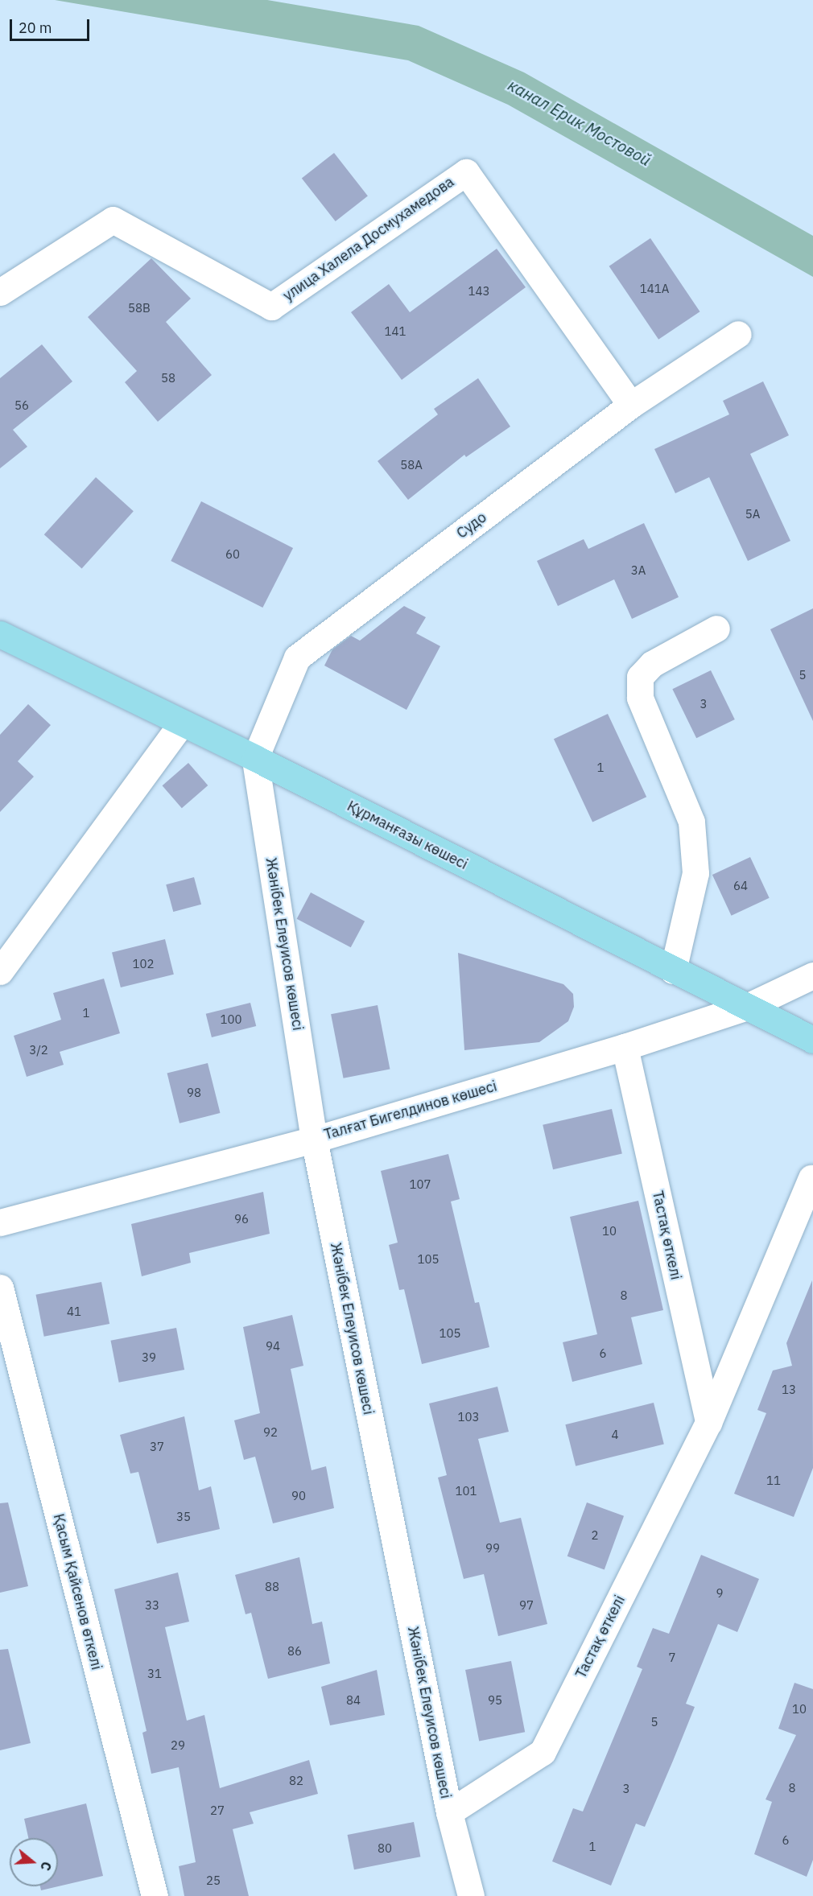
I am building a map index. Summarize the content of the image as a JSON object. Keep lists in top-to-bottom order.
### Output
{
  "streets": {
    "main road": ["Құрманғазы көшесі"],
    "street": [
      "улица Халела Досмухамедова",
      "Судо",
      "Жәнібек Елеуисов көшесі",
      "Талғат Бигелдинов көшесі",
      "Тастақ өткелі",
      "Қасым Қайсенов өткелі"
    ]
  },
  "crossings": [
    ["улица Халела Досмухамедова", "Судо"],
    ["Судо", "Құрманғазы көшесі"],
    ["Судо", "Жәнібек Елеуисов көшесі"],
    ["Құрманғазы көшесі", "Жәнібек Елеуисов көшесі"],
    ["Құрманғазы көшесі", "Талғат Бигелдинов көшесі"],
    ["Жәнібек Елеуисов көшесі", "Талғат Бигелдинов көшесі"],
    ["Жәнібек Елеуисов көшесі", "Тастақ өткелі"],
    ["Талғат Бигелдинов көшесі", "Тастақ өткелі"]
  ],
  "water": ["канал Ерик Мостовой"],
  "house_numbers": [
    "141А",
    "143",
    "58В",
    "141",
    "58",
    "56",
    "58А",
    "5А",
    "60",
    "3А",
    "5",
    "3",
    "1",
    "64",
    "102",
    "1",
    "100",
    "3/2",
    "98",
    "107",
    "96",
    "10",
    "105",
    "8",
    "41",
    "105",
    "94",
    "6",
    "39",
    "13",
    "103",
    "92",
    "4",
    "37",
    "11",
    "101",
    "90",
    "35",
    "2",
    "99",
    "88",
    "9",
    "33",
    "97",
    "86",
    "7",
    "31",
    "84",
    "95",
    "10",
    "5",
    "29",
    "82",
    "8",
    "3",
    "27",
    "6",
    "1",
    "80",
    "25"
  ],
  "scale_bar": "20 m",
  "north": "right"
}
